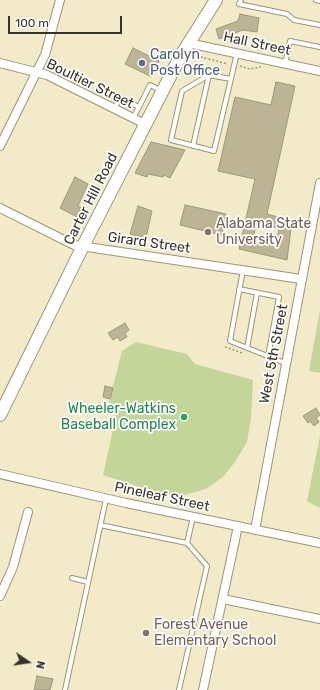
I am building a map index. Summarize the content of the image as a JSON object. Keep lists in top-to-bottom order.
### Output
{
  "streets": {
    "main road": ["Carter Hill Road"],
    "street": [
      "Hall Street",
      "Boultier Street",
      "Girard Street",
      "West 5th Street",
      "Pineleaf Street"
    ]
  },
  "crossings": [
    ["Hall Street", "Carter Hill Road"],
    ["Boultier Street", "Carter Hill Road"],
    ["Carter Hill Road", "Girard Street"],
    ["Girard Street", "West 5th Street"],
    ["West 5th Street", "Pineleaf Street"]
  ],
  "places": [
    "Carolyn Post Office",
    "Alabama State University",
    "Wheeler-Watkins Baseball Complex",
    "Forest Avenue Elementary School"
  ],
  "scale_bar": "100 m",
  "north": "right"
}
